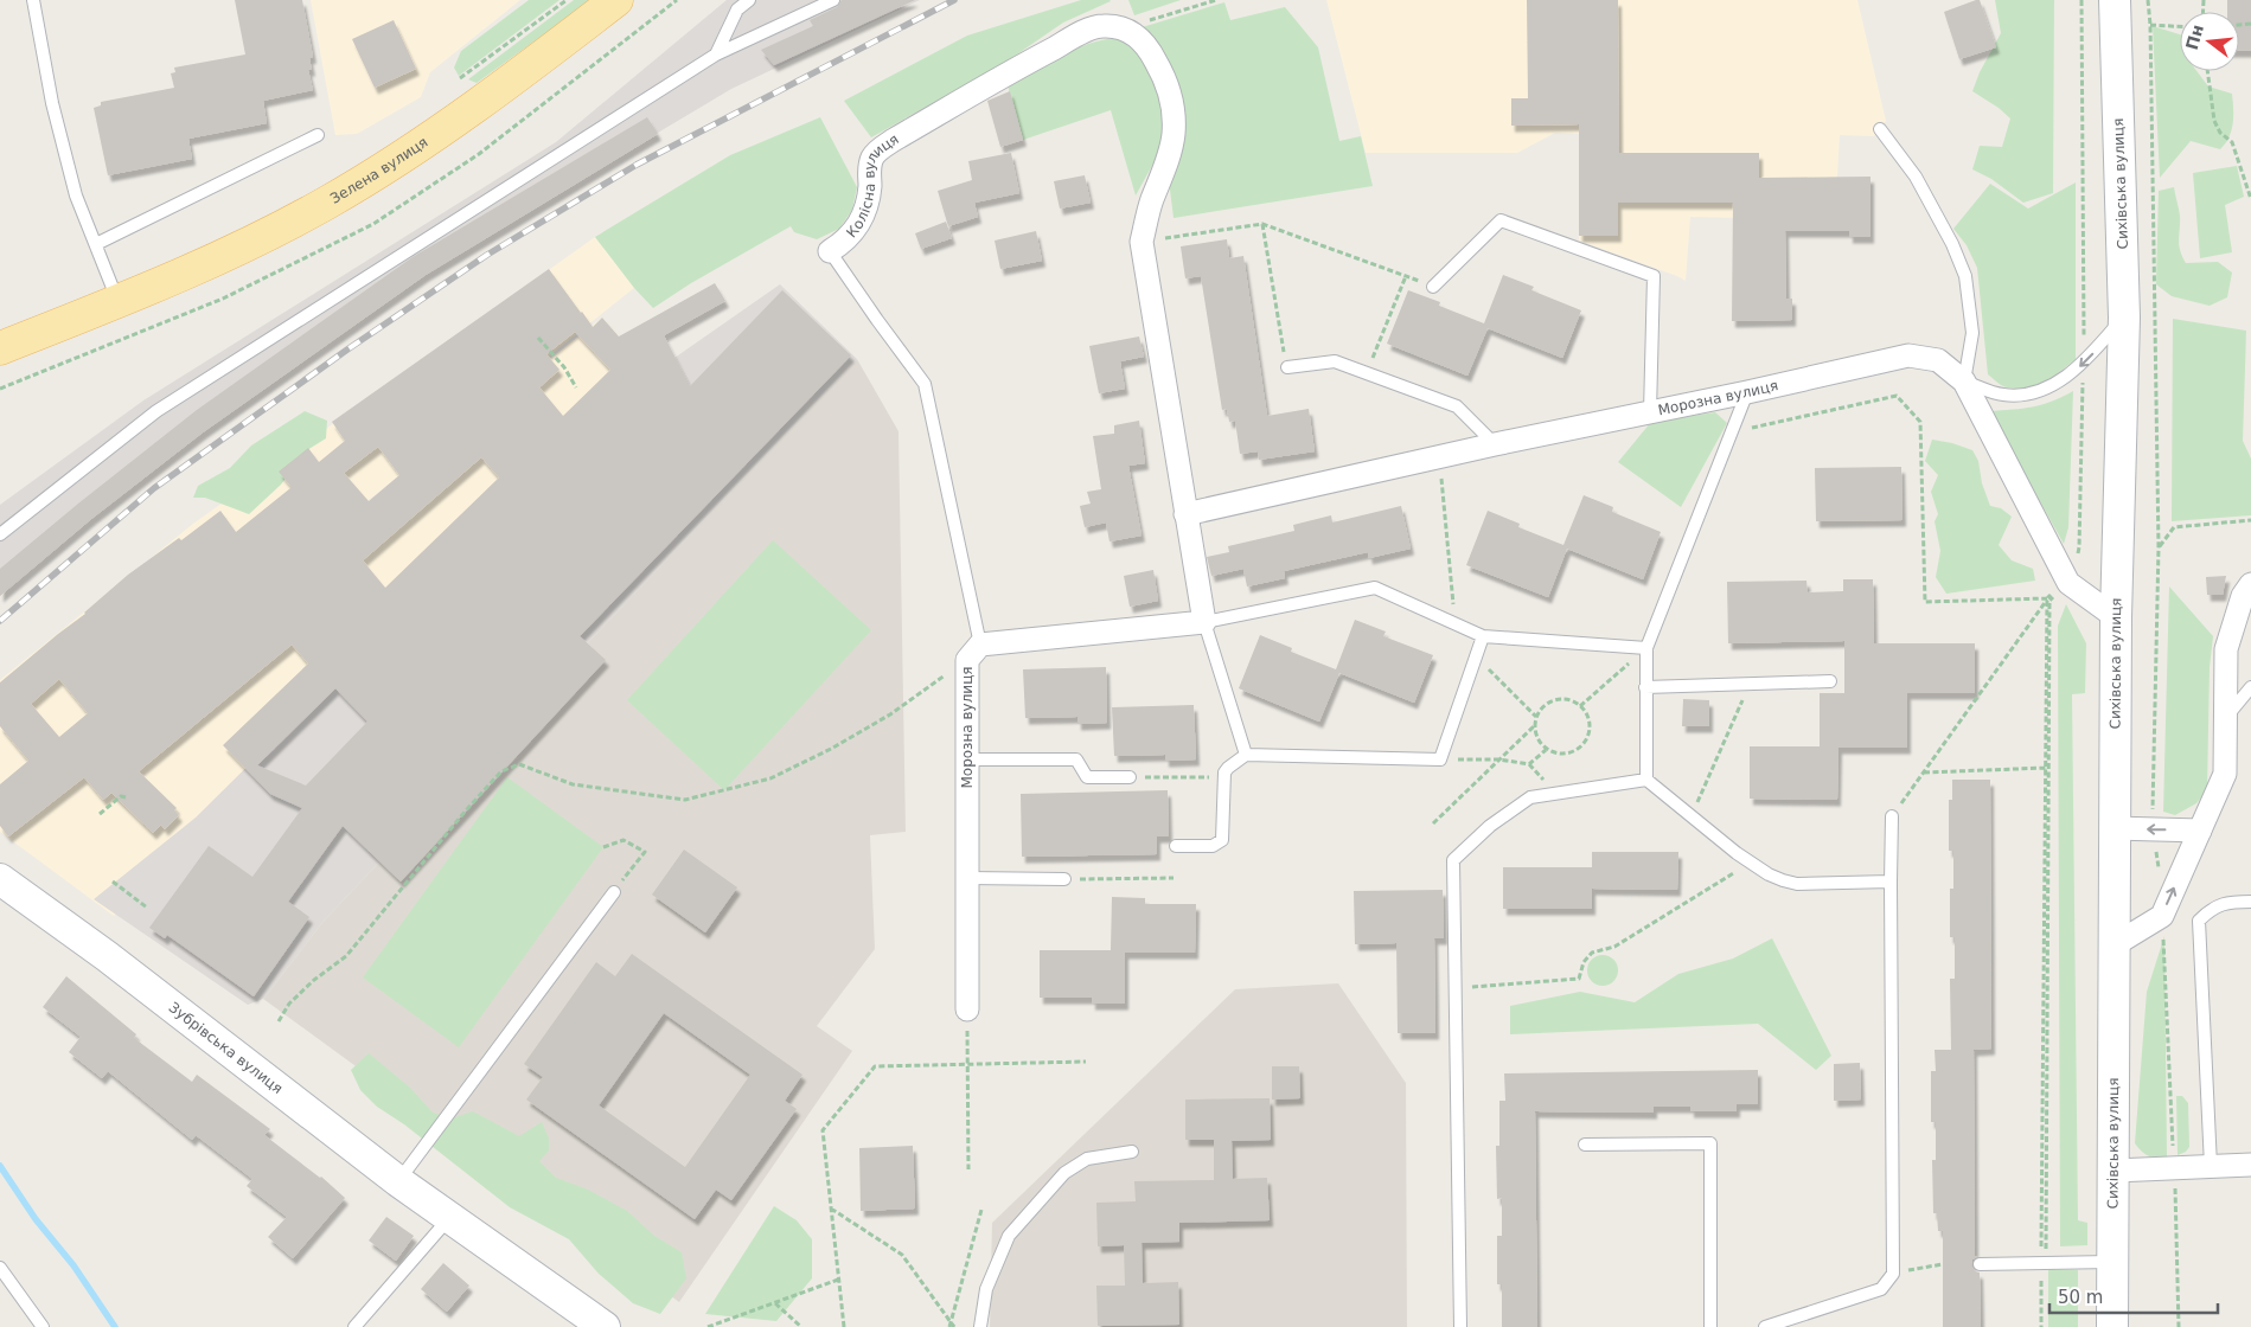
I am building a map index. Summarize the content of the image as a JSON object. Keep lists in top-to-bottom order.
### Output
{
  "streets": {
    "main road": ["Зелена вулиця", "Сихівська вулиця", "Зубрівська вулиця"],
    "street": ["Колісна вулиця", "Морозна вулиця"]
  },
  "crossings": [
    ["Сихівська вулиця", "Морозна вулиця"],
    ["Колісна вулиця", "Морозна вулиця"]
  ],
  "scale_bar": "50 m",
  "north": "left"
}
